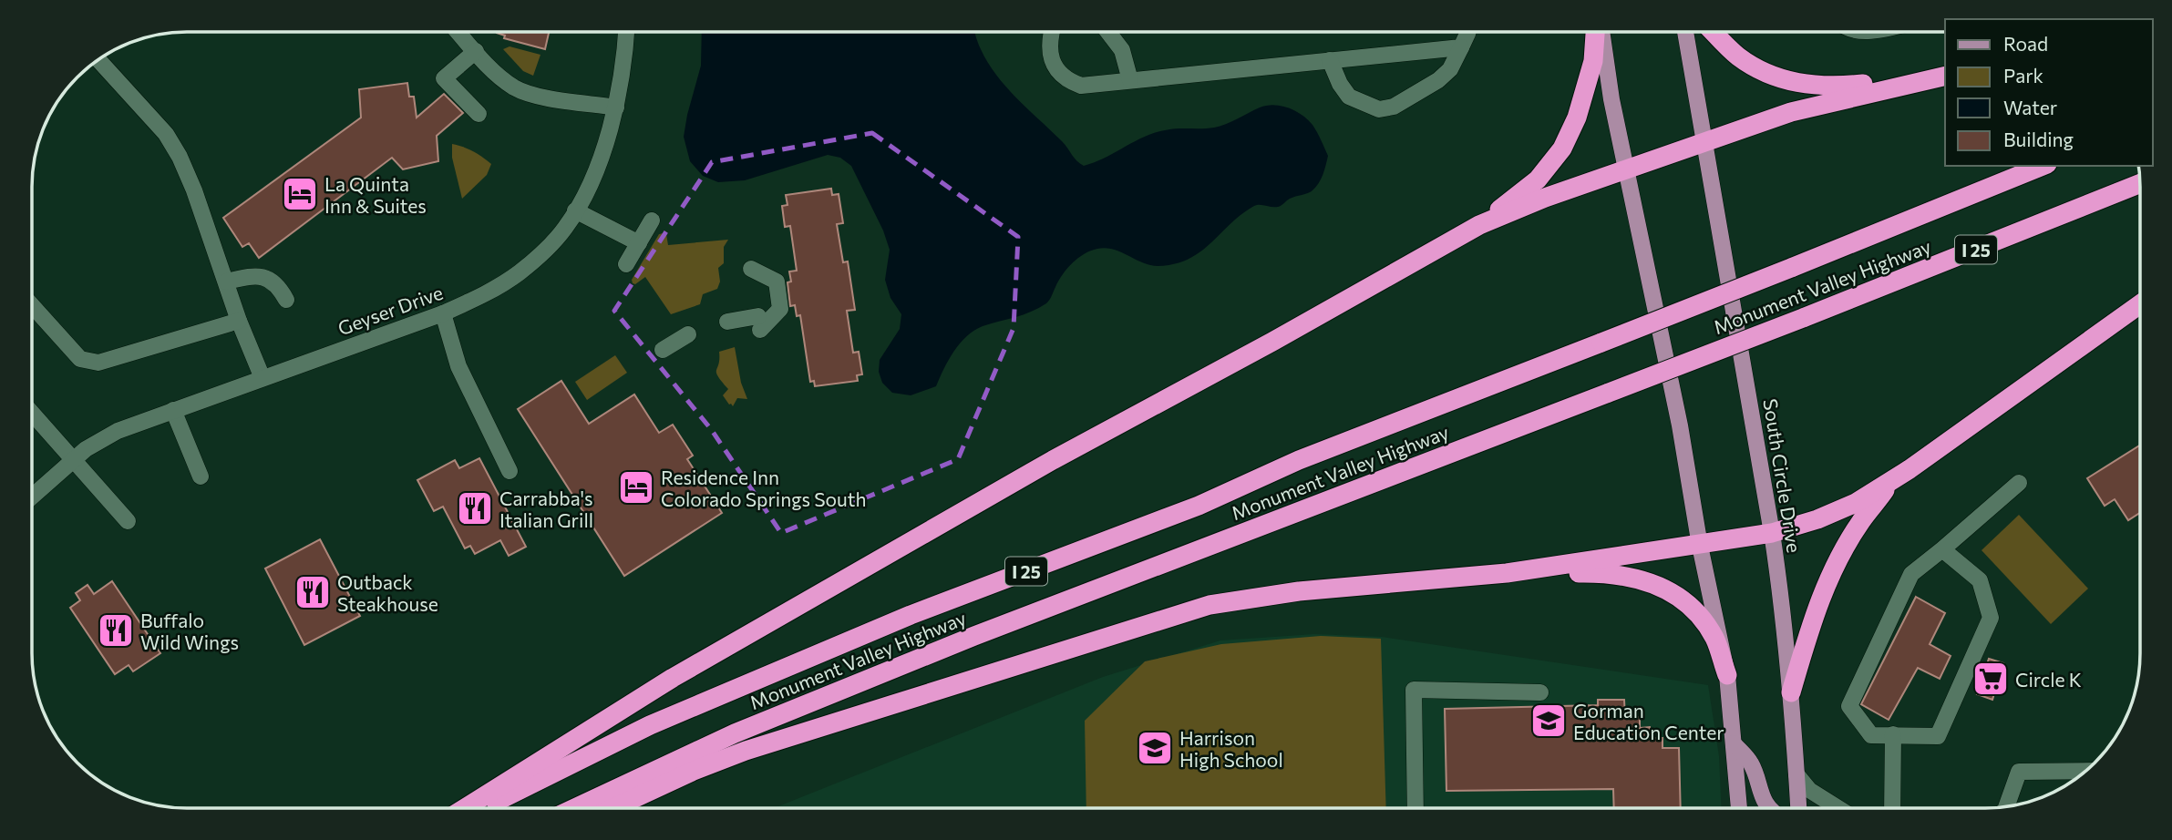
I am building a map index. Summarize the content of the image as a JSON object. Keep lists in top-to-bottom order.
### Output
{
  "streets": {
    "highway": ["I 25", "Monument Valley Highway"],
    "main road": ["South Circle Drive"],
    "street": ["Geyser Drive"]
  },
  "places": {
    "hotel": ["La Quinta Inn & Suites", "Residence Inn Colorado Springs South"],
    "restaurant": ["Carrabba's Italian Grill", "Outback Steakhouse", "Buffalo Wild Wings"],
    "supermarket": ["Circle K"],
    "school or university": ["Gorman Education Center", "Harrison High School"]
  },
  "legend": [
    "Road",
    "Park",
    "Water",
    "Building"
  ]
}
